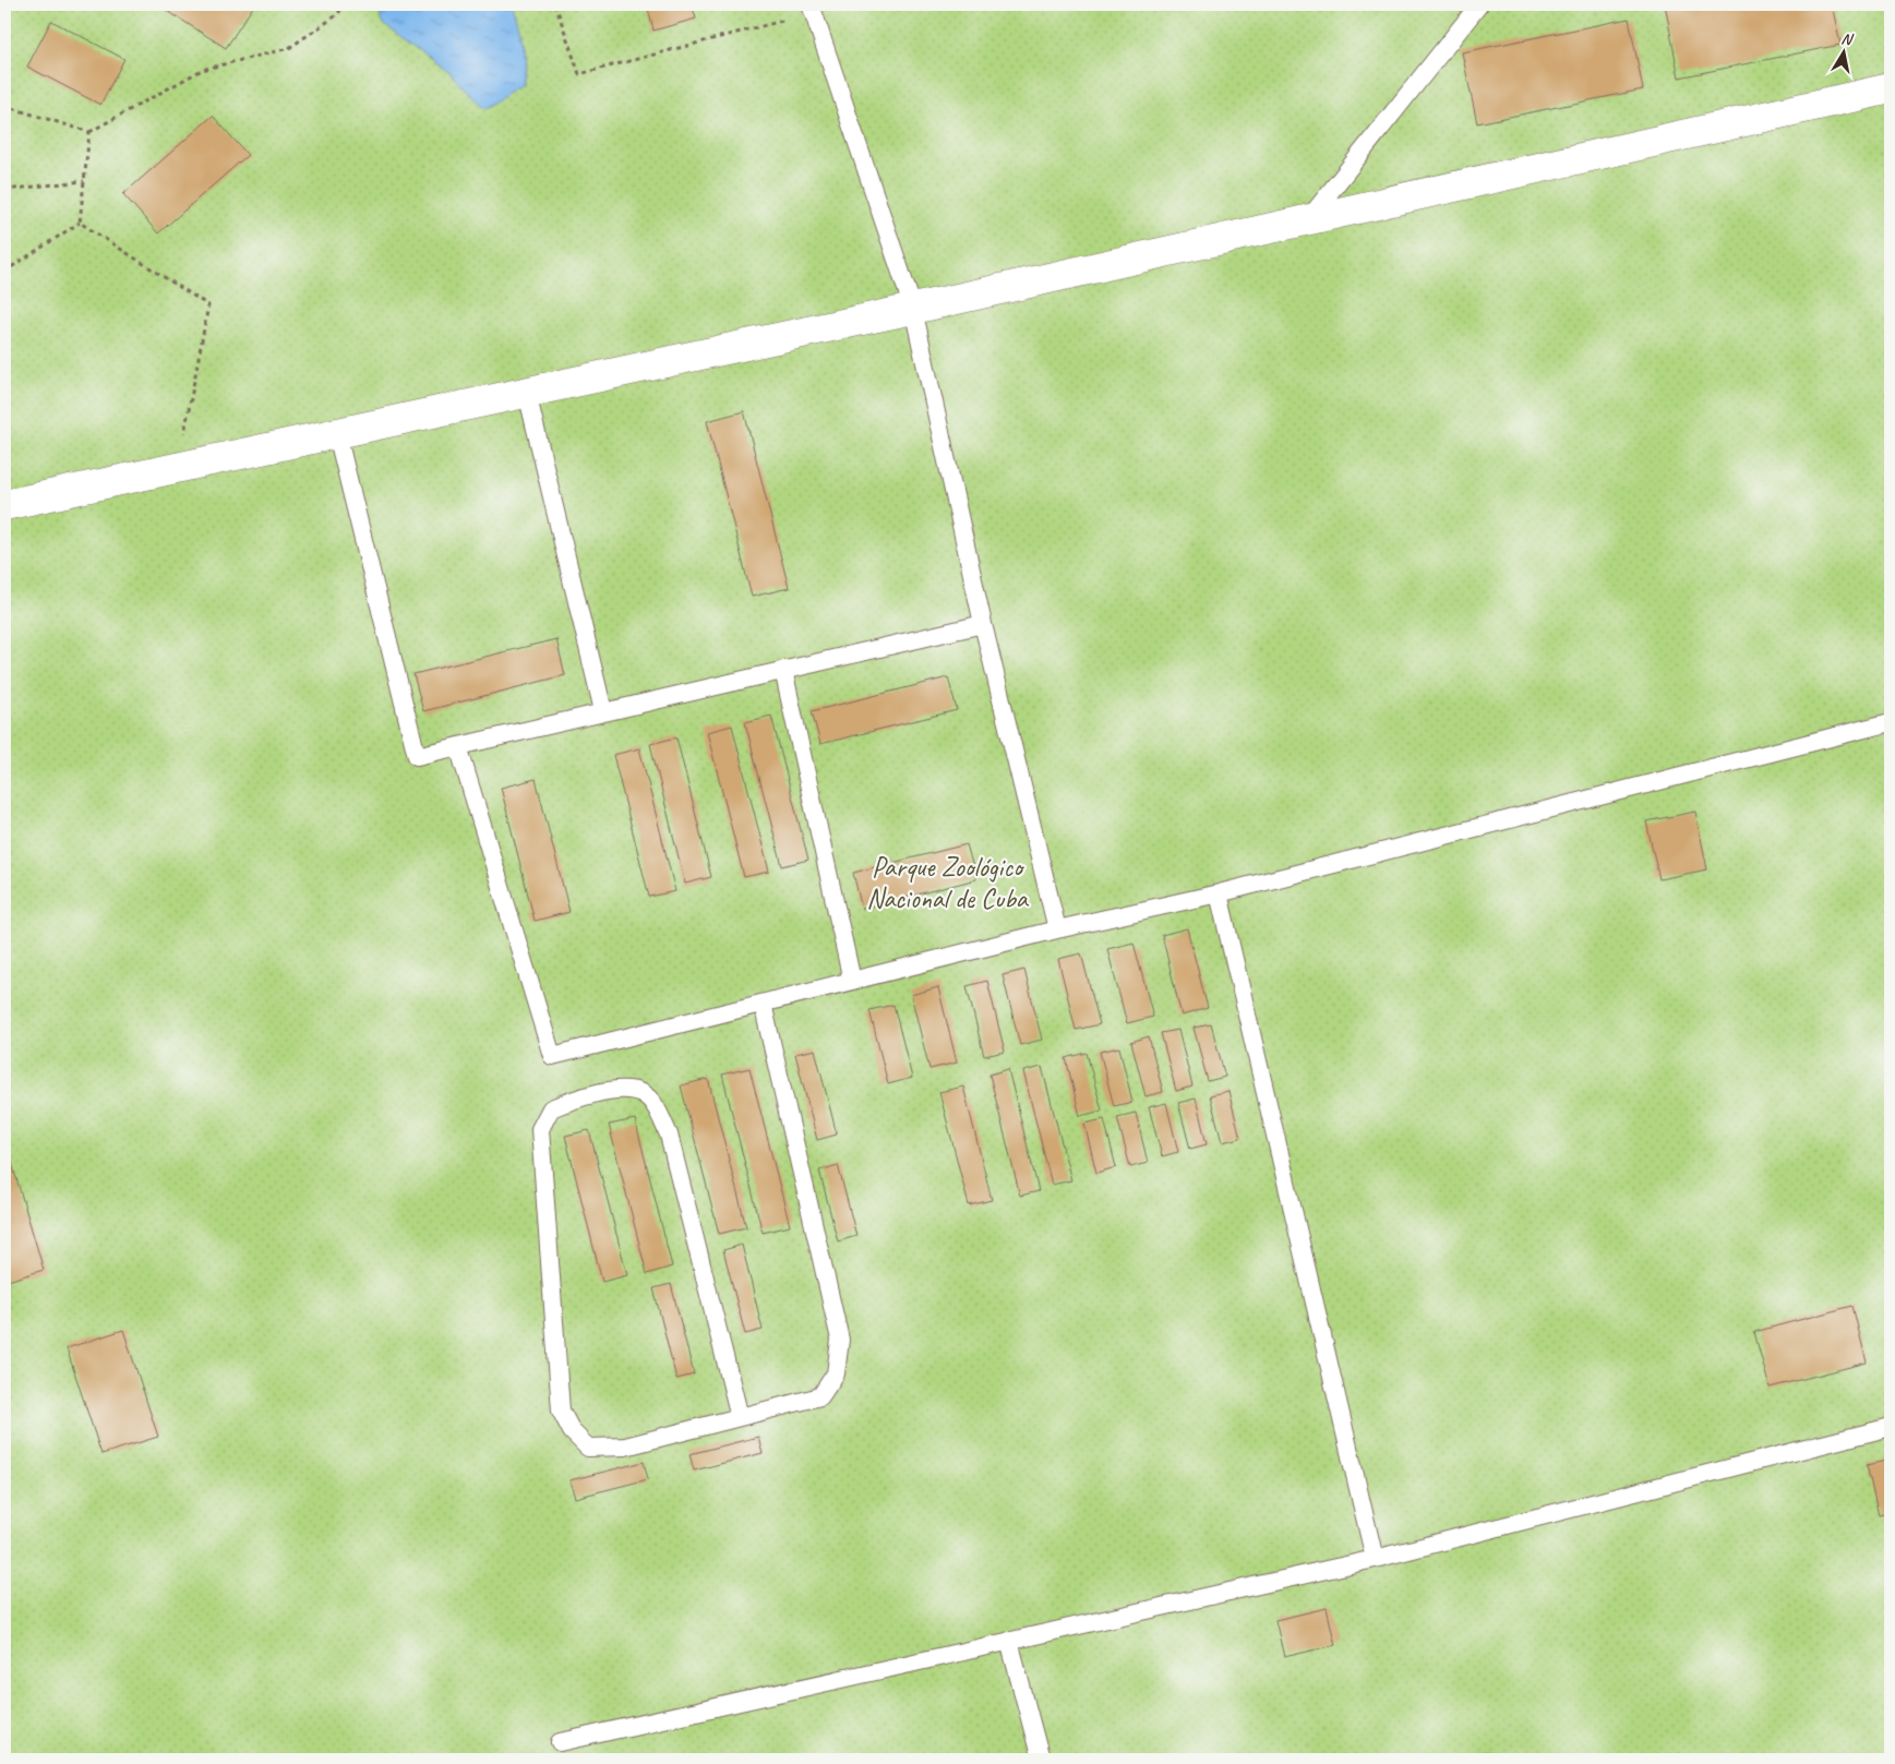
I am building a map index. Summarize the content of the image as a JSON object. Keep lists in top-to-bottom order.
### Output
{
  "parks": ["Parque Zoológico Nacional de Cuba"],
  "north": "top"
}
